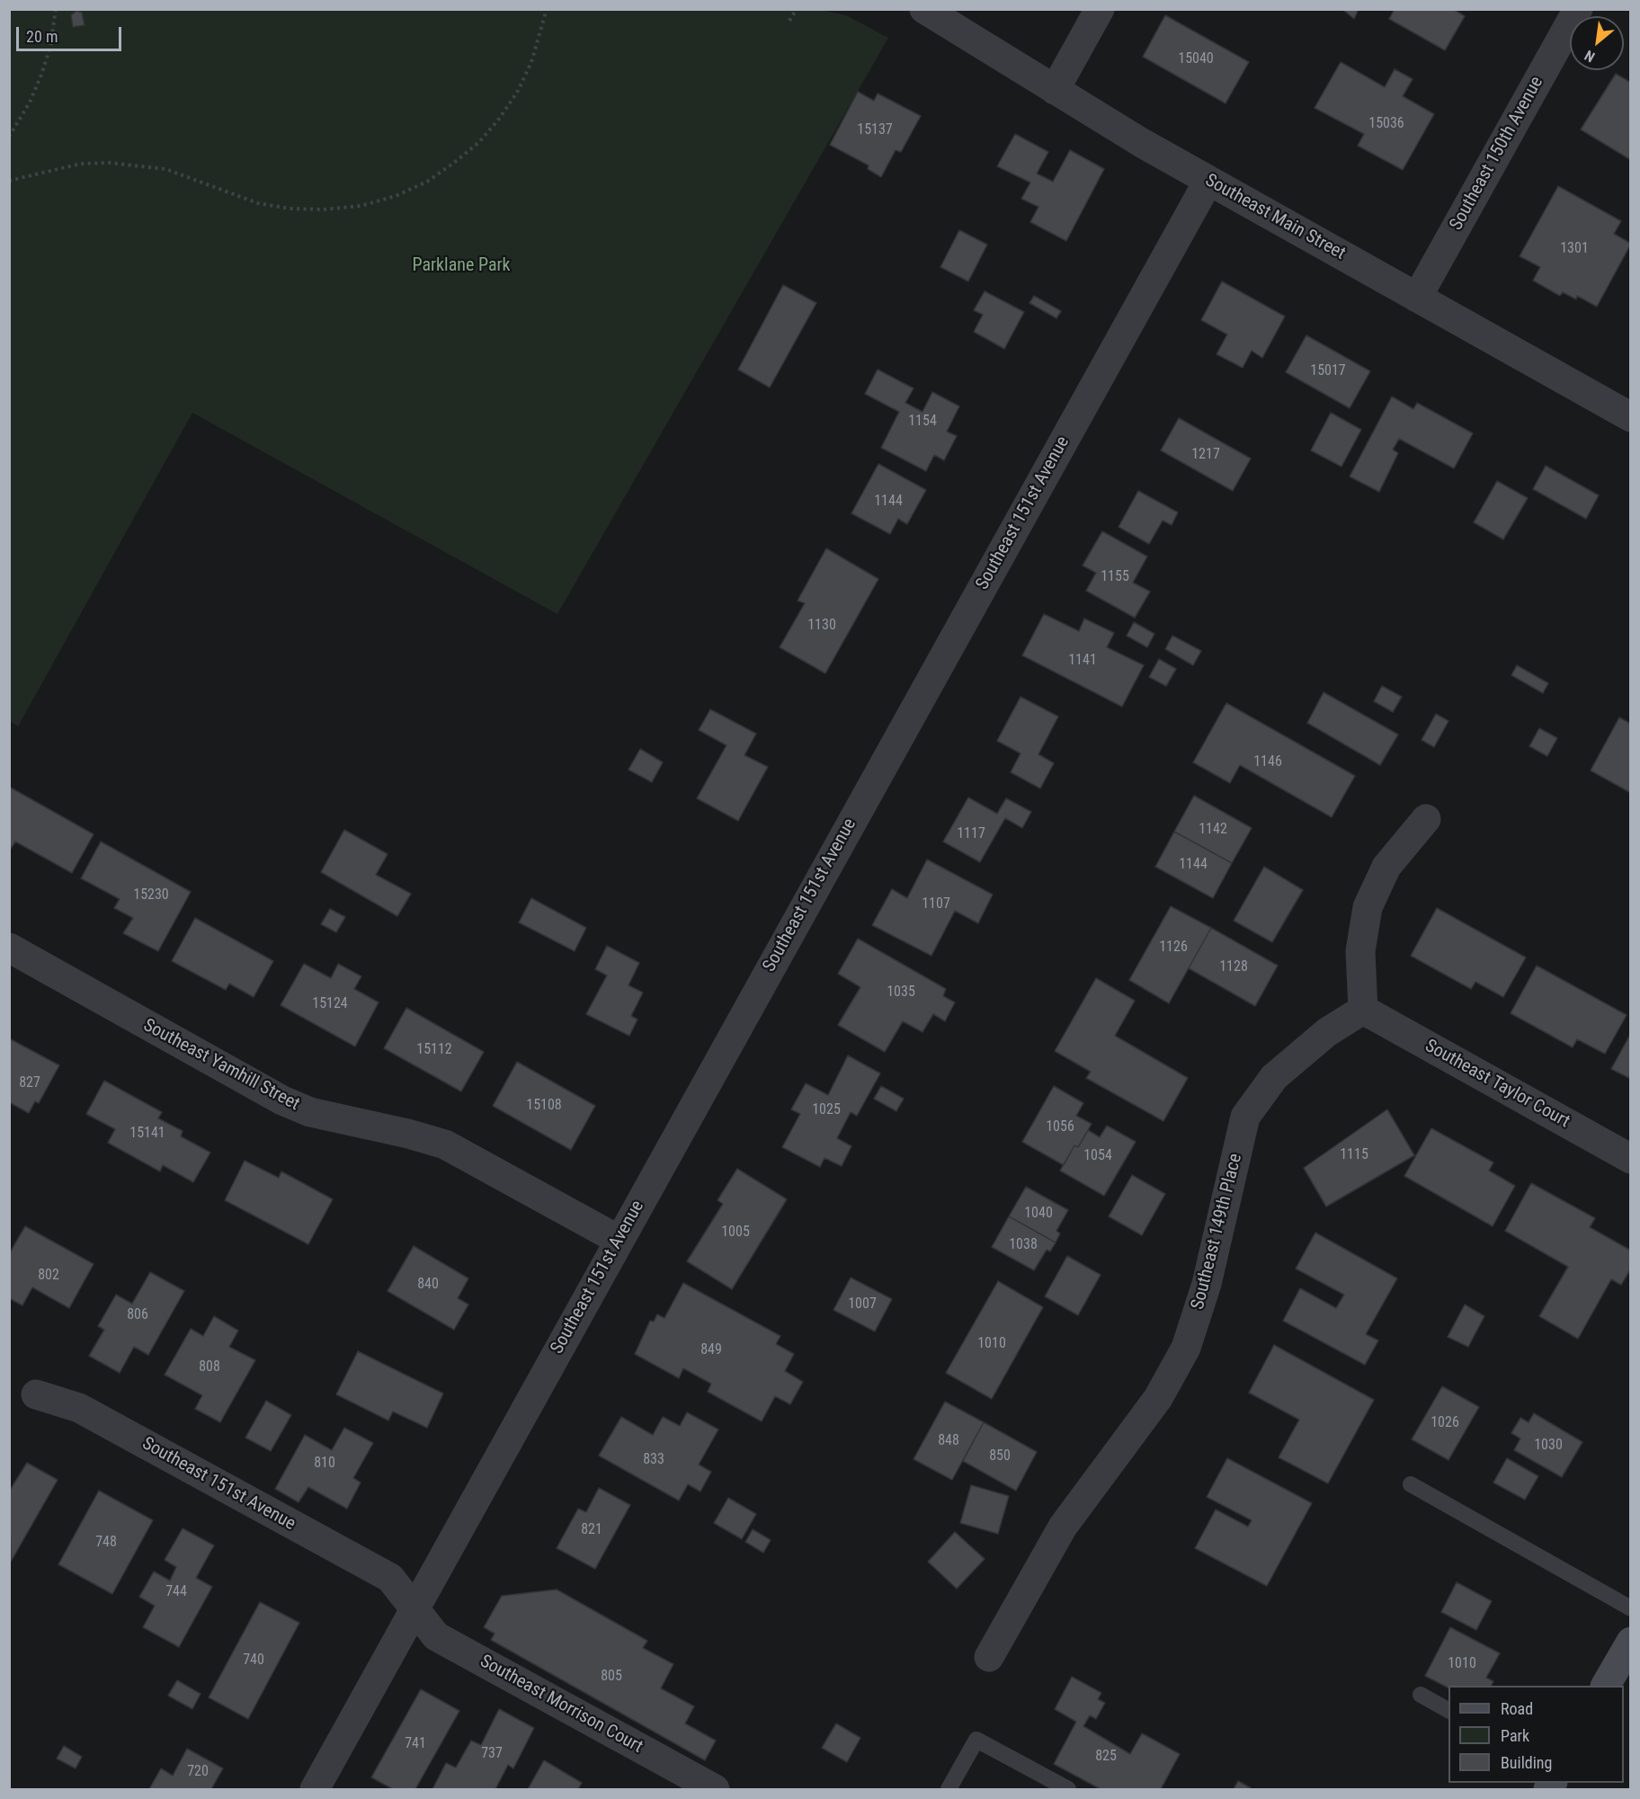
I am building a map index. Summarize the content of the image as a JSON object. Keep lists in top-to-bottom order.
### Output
{
  "streets": {
    "street": [
      "Southeast 150th Avenue",
      "Southeast Main Street",
      "Southeast 151st Avenue",
      "Southeast Yamhill Street",
      "Southeast Taylor Court",
      "Southeast 149th Place",
      "Southeast Morrison Court"
    ]
  },
  "crossings": [
    ["Southeast 150th Avenue", "Southeast Main Street"],
    ["Southeast Main Street", "Southeast 151st Avenue"],
    ["Southeast 151st Avenue", "Southeast Yamhill Street"],
    ["Southeast 151st Avenue", "Southeast Morrison Court"],
    ["Southeast Taylor Court", "Southeast 149th Place"]
  ],
  "parks": ["Parklane Park"],
  "house_numbers": [
    "15040",
    "15036",
    "15137",
    "1301",
    "15017",
    "1154",
    "1217",
    "1144",
    "1155",
    "1130",
    "1141",
    "1146",
    "1142",
    "1117",
    "1144",
    "15230",
    "1107",
    "1126",
    "1128",
    "1035",
    "15124",
    "15112",
    "827",
    "15108",
    "1025",
    "1056",
    "15141",
    "1115",
    "1054",
    "1040",
    "1005",
    "1038",
    "802",
    "840",
    "1007",
    "806",
    "1010",
    "849",
    "808",
    "1026",
    "848",
    "1030",
    "850",
    "833",
    "810",
    "821",
    "748",
    "744",
    "740",
    "1010",
    "805",
    "741",
    "737",
    "825",
    "720"
  ],
  "legend": ["Road", "Park", "Building"],
  "scale_bar": "20 m",
  "north": "bottom left"
}
